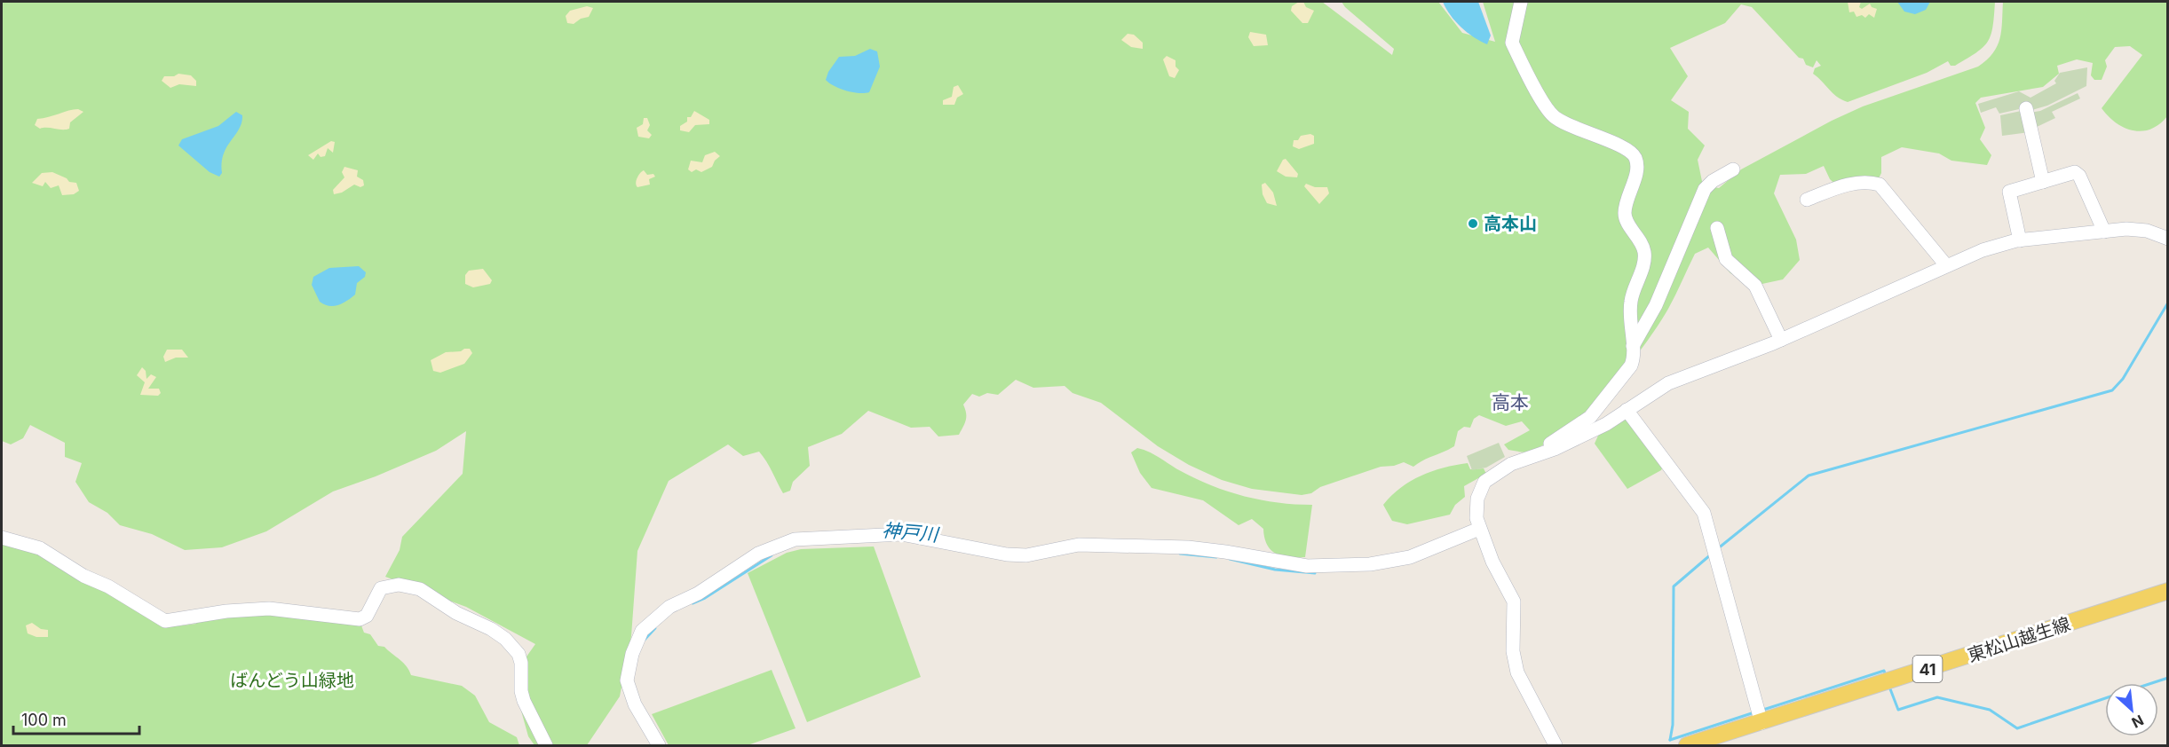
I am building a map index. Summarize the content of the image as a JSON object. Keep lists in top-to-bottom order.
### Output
{
  "streets": {
    "main road": ["東松山越生線", "41"]
  },
  "districts": ["高本"],
  "water": ["神戸川"],
  "parks": ["ばんどう山緑地"],
  "places": ["高本山"],
  "scale_bar": "100 m",
  "north": "bottom right"
}
